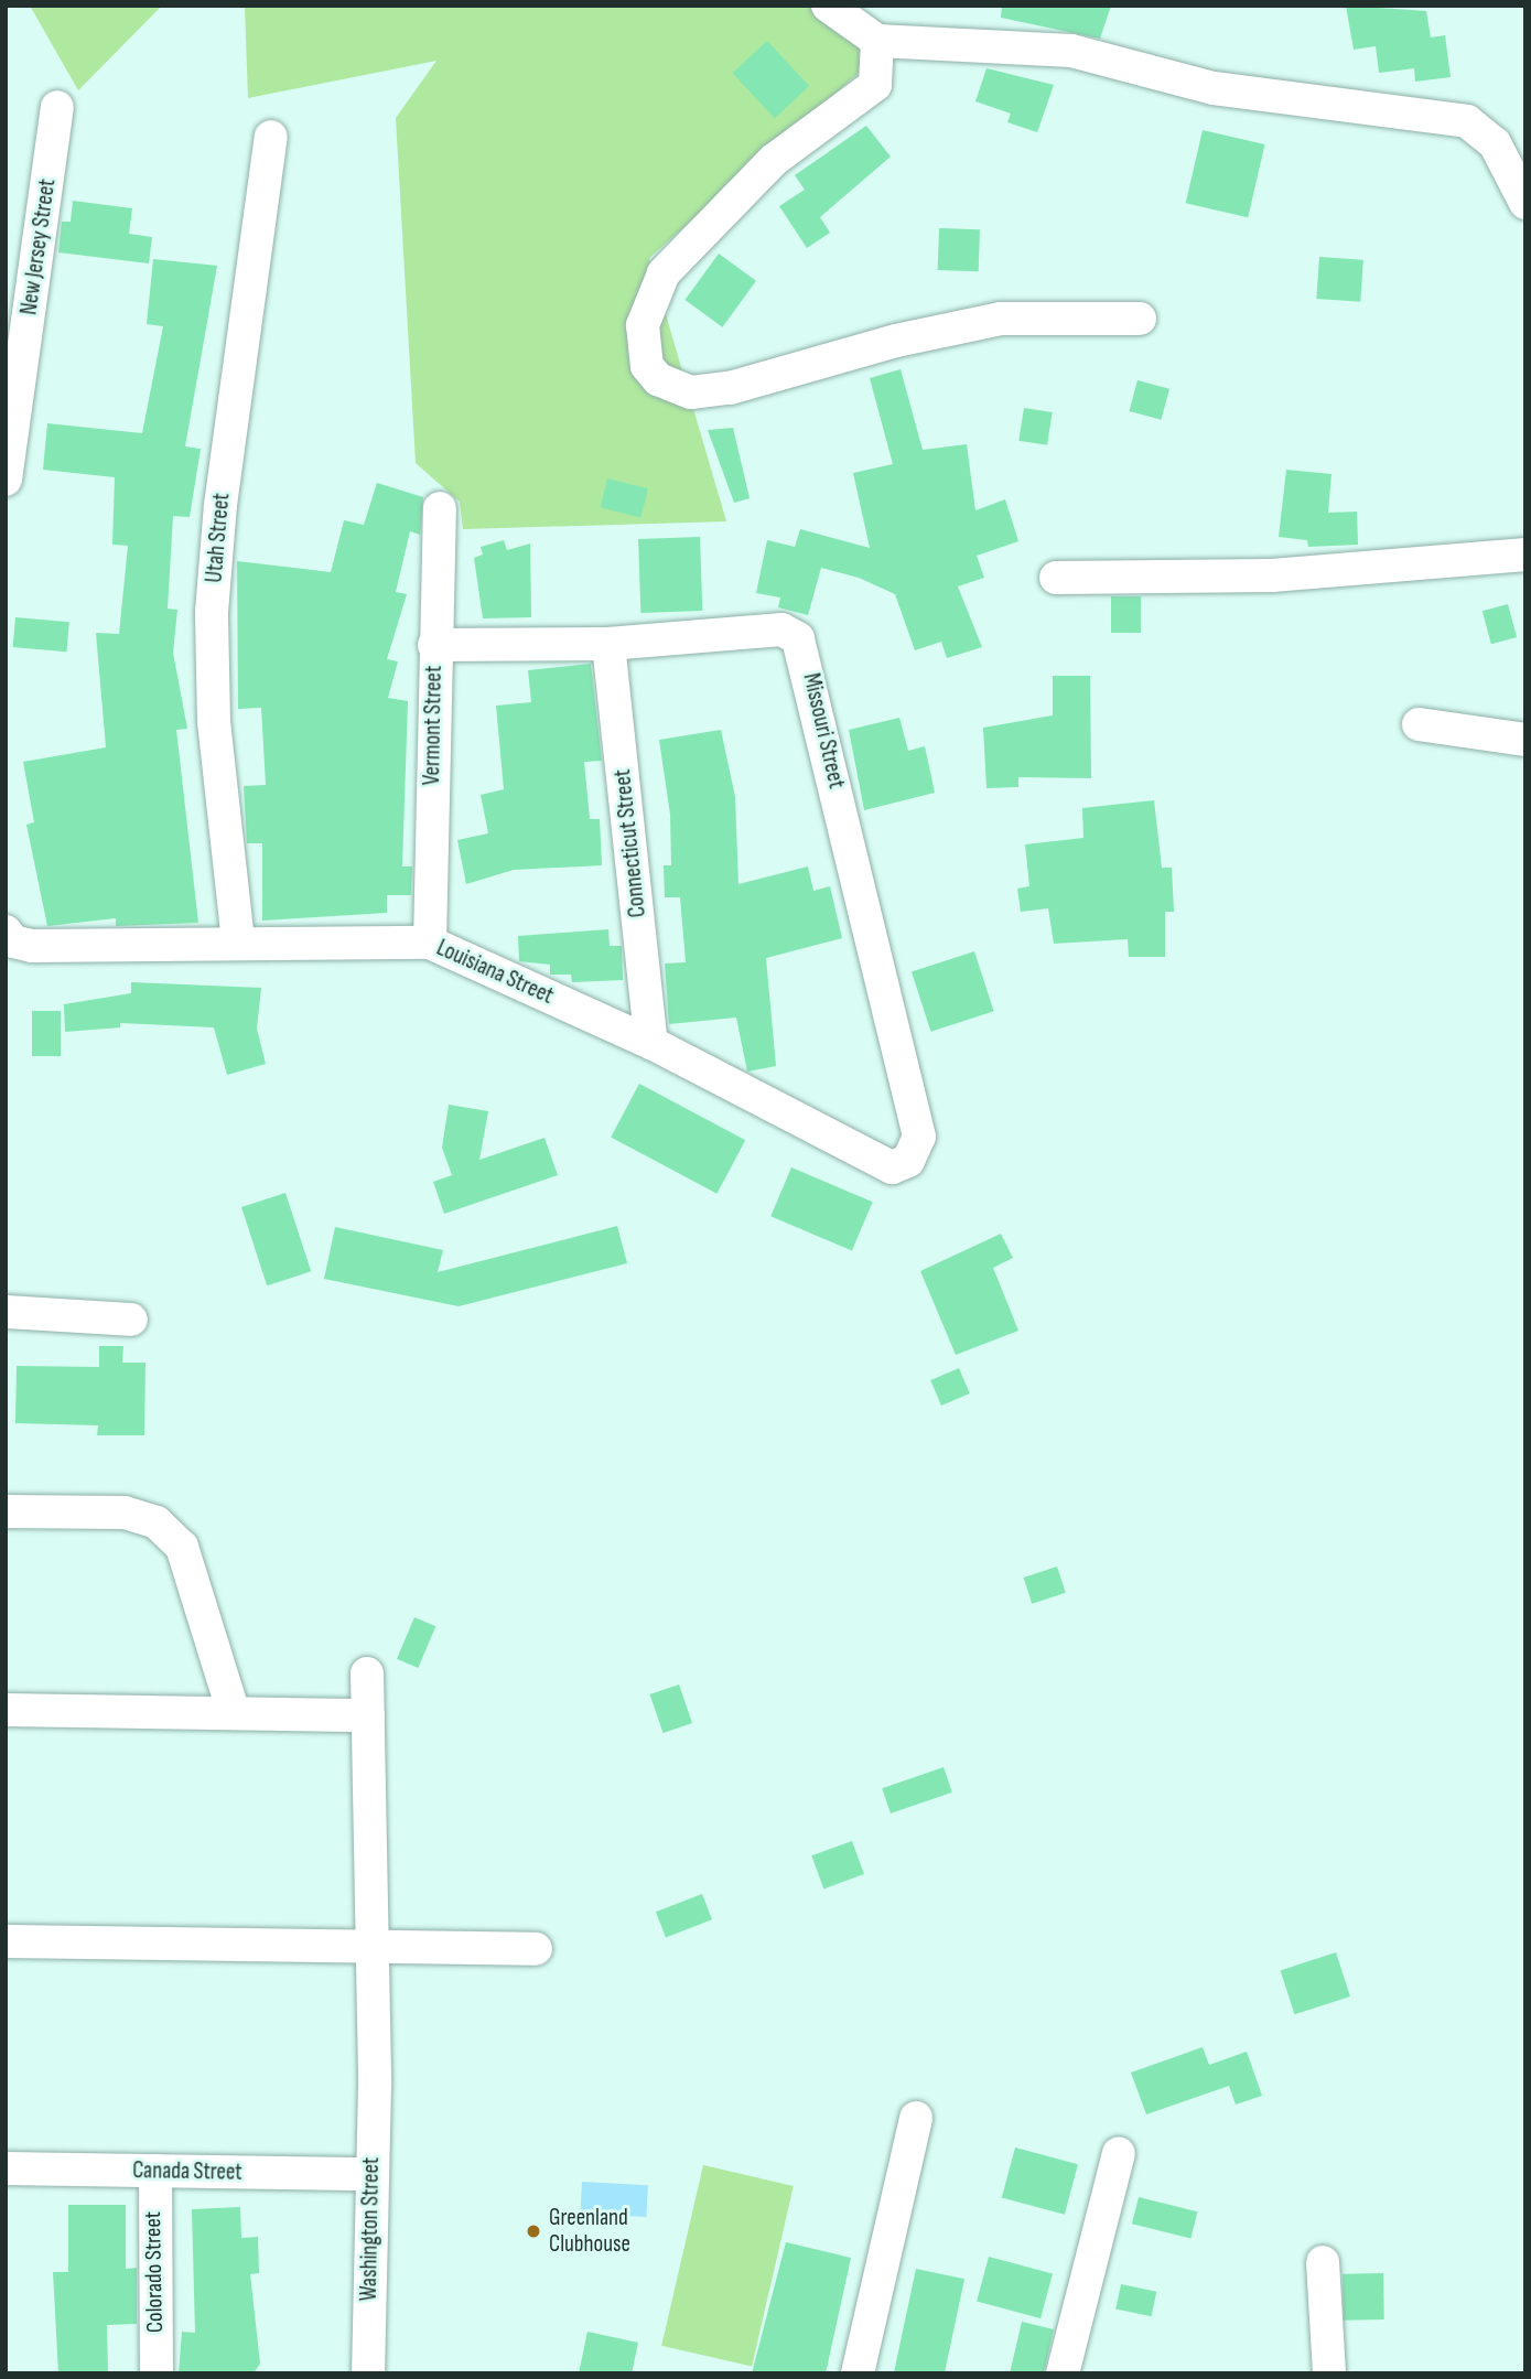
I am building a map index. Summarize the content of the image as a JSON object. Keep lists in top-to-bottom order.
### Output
{
  "streets": {
    "street": [
      "New Jersey Street",
      "Utah Street",
      "Vermont Street",
      "Missouri Street",
      "Connecticut Street",
      "Louisiana Street",
      "Canada Street",
      "Washington Street",
      "Colorado Street"
    ]
  },
  "crossings": [
    ["Utah Street", "Louisiana Street"],
    ["Vermont Street", "Missouri Street"],
    ["Vermont Street", "Louisiana Street"],
    ["Missouri Street", "Connecticut Street"],
    ["Missouri Street", "Louisiana Street"],
    ["Connecticut Street", "Louisiana Street"],
    ["Canada Street", "Washington Street"],
    ["Canada Street", "Colorado Street"]
  ],
  "places": ["Greenland Clubhouse"]
}
